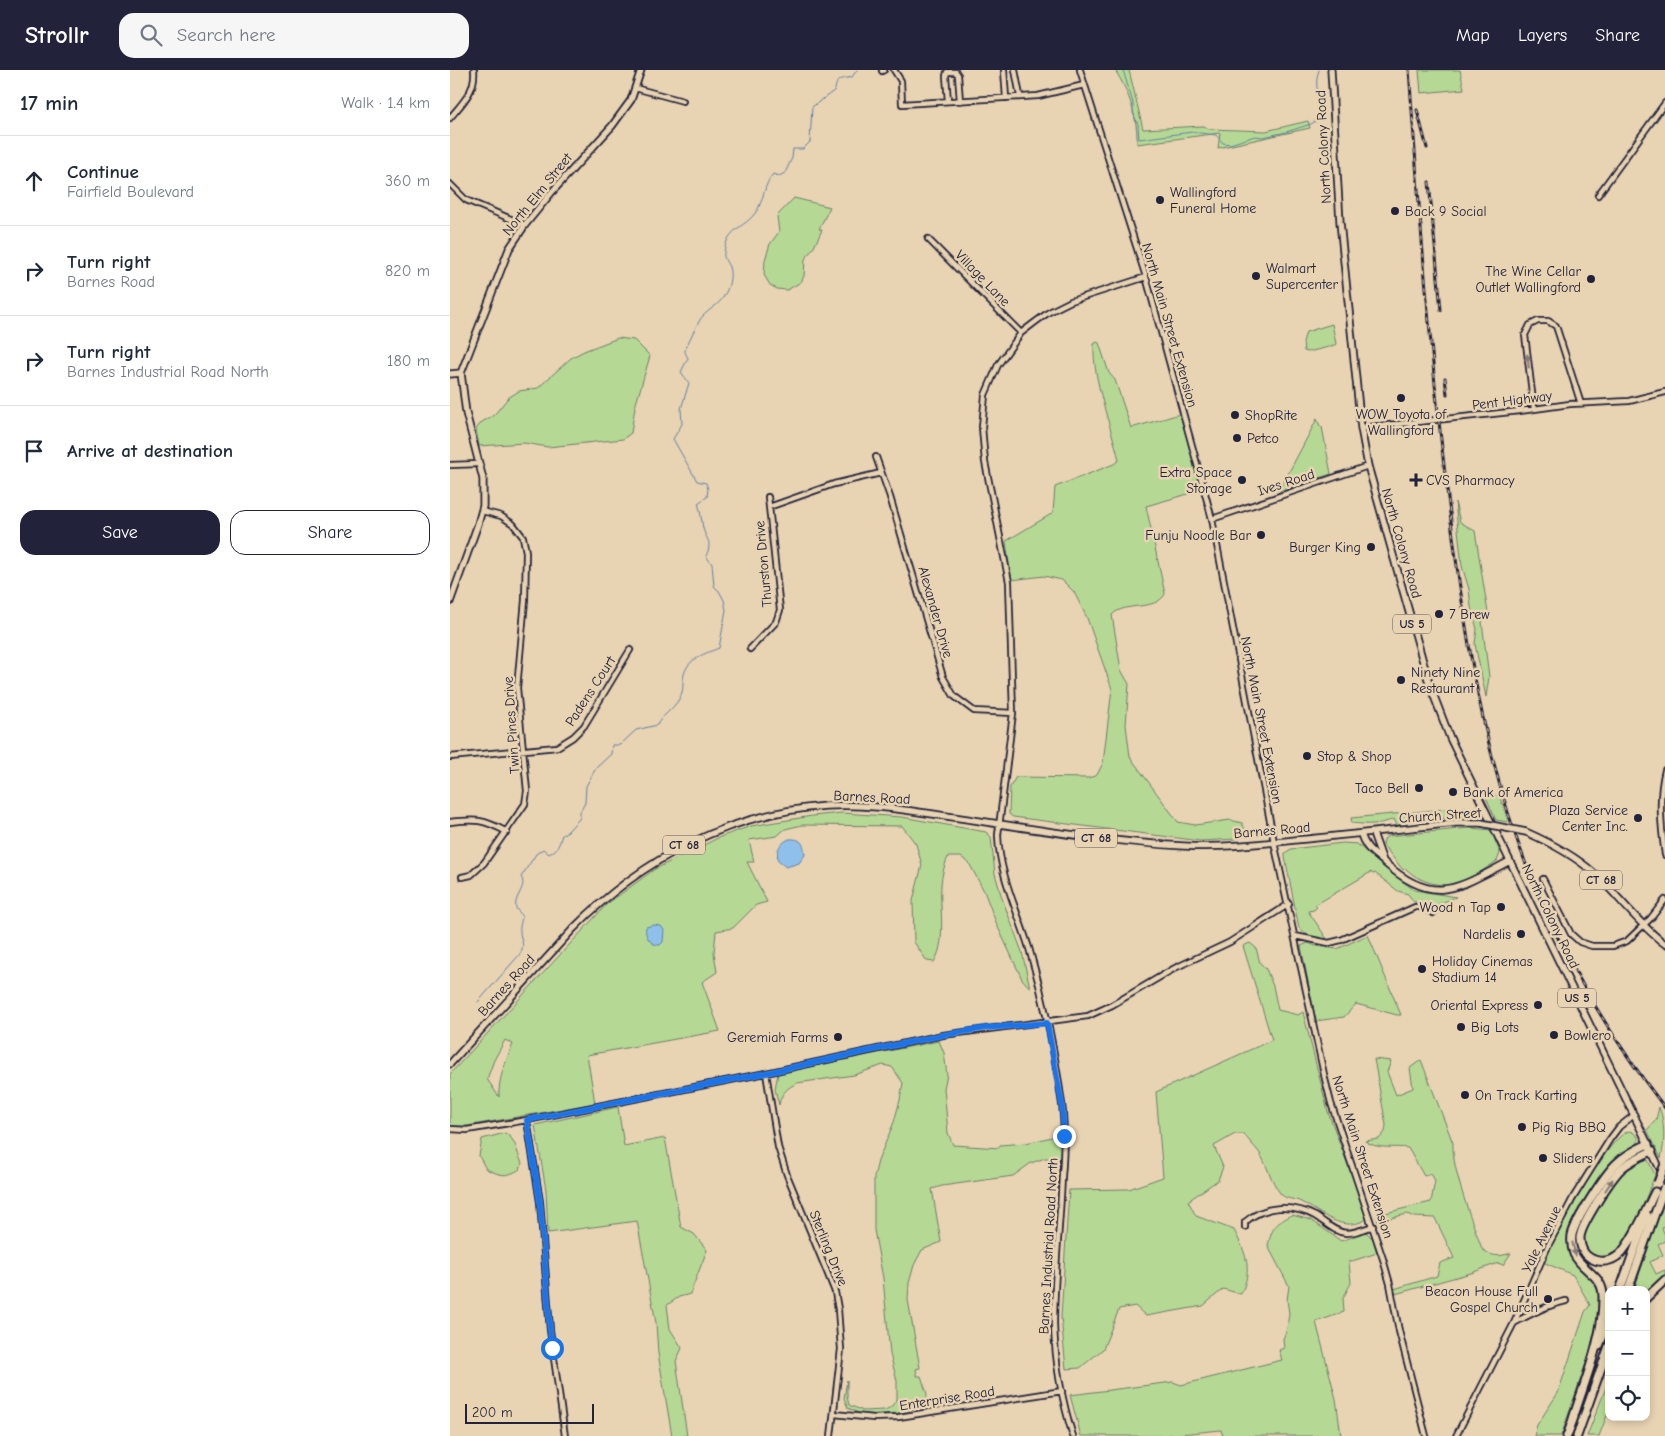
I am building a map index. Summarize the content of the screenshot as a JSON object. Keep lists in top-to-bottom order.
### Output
{
  "streets": {
    "main road": [
      "North Colony Road",
      "North Elm Street",
      "US 5",
      "Barnes Road",
      "Church Street",
      "CT 68"
    ],
    "street": [
      "Village Lane",
      "North Main Street Extension",
      "Pent Highway",
      "Ives Road",
      "Thurston Drive",
      "Alexander Drive",
      "Padens Court",
      "Twin Pines Drive",
      "Yale Avenue",
      "Barnes Industrial Road North",
      "Sterling Drive",
      "Enterprise Road"
    ]
  },
  "crossings": [
    ["North Colony Road", "Pent Highway"],
    ["North Colony Road", "Ives Road"],
    ["North Colony Road", "Yale Avenue"],
    ["Village Lane", "Barnes Industrial Road North"],
    ["North Main Street Extension", "Ives Road"],
    ["North Main Street Extension", "Barnes Road"],
    ["North Main Street Extension", "Barnes Industrial Road North"],
    ["Alexander Drive", "Barnes Industrial Road North"],
    ["Padens Court", "Twin Pines Drive"],
    ["Barnes Road", "Church Street"],
    ["Barnes Road", "Barnes Industrial Road North"],
    ["Barnes Industrial Road North", "Enterprise Road"],
    ["Sterling Drive", "Enterprise Road"]
  ],
  "places": {
    "other": [
      "Wallingford Funeral Home",
      "Back 9 Social",
      "Walmart Supercenter",
      "The Wine Cellar Outlet Wallingford",
      "WOW Toyota of Wallingford",
      "ShopRite",
      "Petco",
      "Extra Space Storage",
      "Funju Noodle Bar",
      "Burger King",
      "7 Brew",
      "Ninety Nine Restaurant",
      "Stop & Shop",
      "Taco Bell",
      "Bank of America",
      "Plaza Service Center Inc.",
      "Wood n Tap",
      "Nardelis",
      "Holiday Cinemas Stadium 14",
      "Oriental Express",
      "Big Lots",
      "Bowlero",
      "Geremiah Farms",
      "On Track Karting",
      "Pig Rig BBQ",
      "Sliders",
      "Beacon House Full Gospel Church"
    ],
    "health": ["CVS Pharmacy"]
  },
  "scale_bar": "200 m",
  "page": {
    "header": "Strollr",
    "search": "Search here",
    "nav": ["Map", "Layers", "Share"],
    "heading": ["17 min", "Walk · 1.4 km"],
    "list": [
      ["Continue", "Fairfield Boulevard", "360 m"],
      ["Turn right", "Barnes Road", "820 m"],
      ["Turn right", "Barnes Industrial Road North", "180 m"],
      "Arrive at destination"
    ],
    "buttons": ["Save", "Share"],
    "map_buttons": ["+", "−"],
    "scale": "200 m"
  }
}
